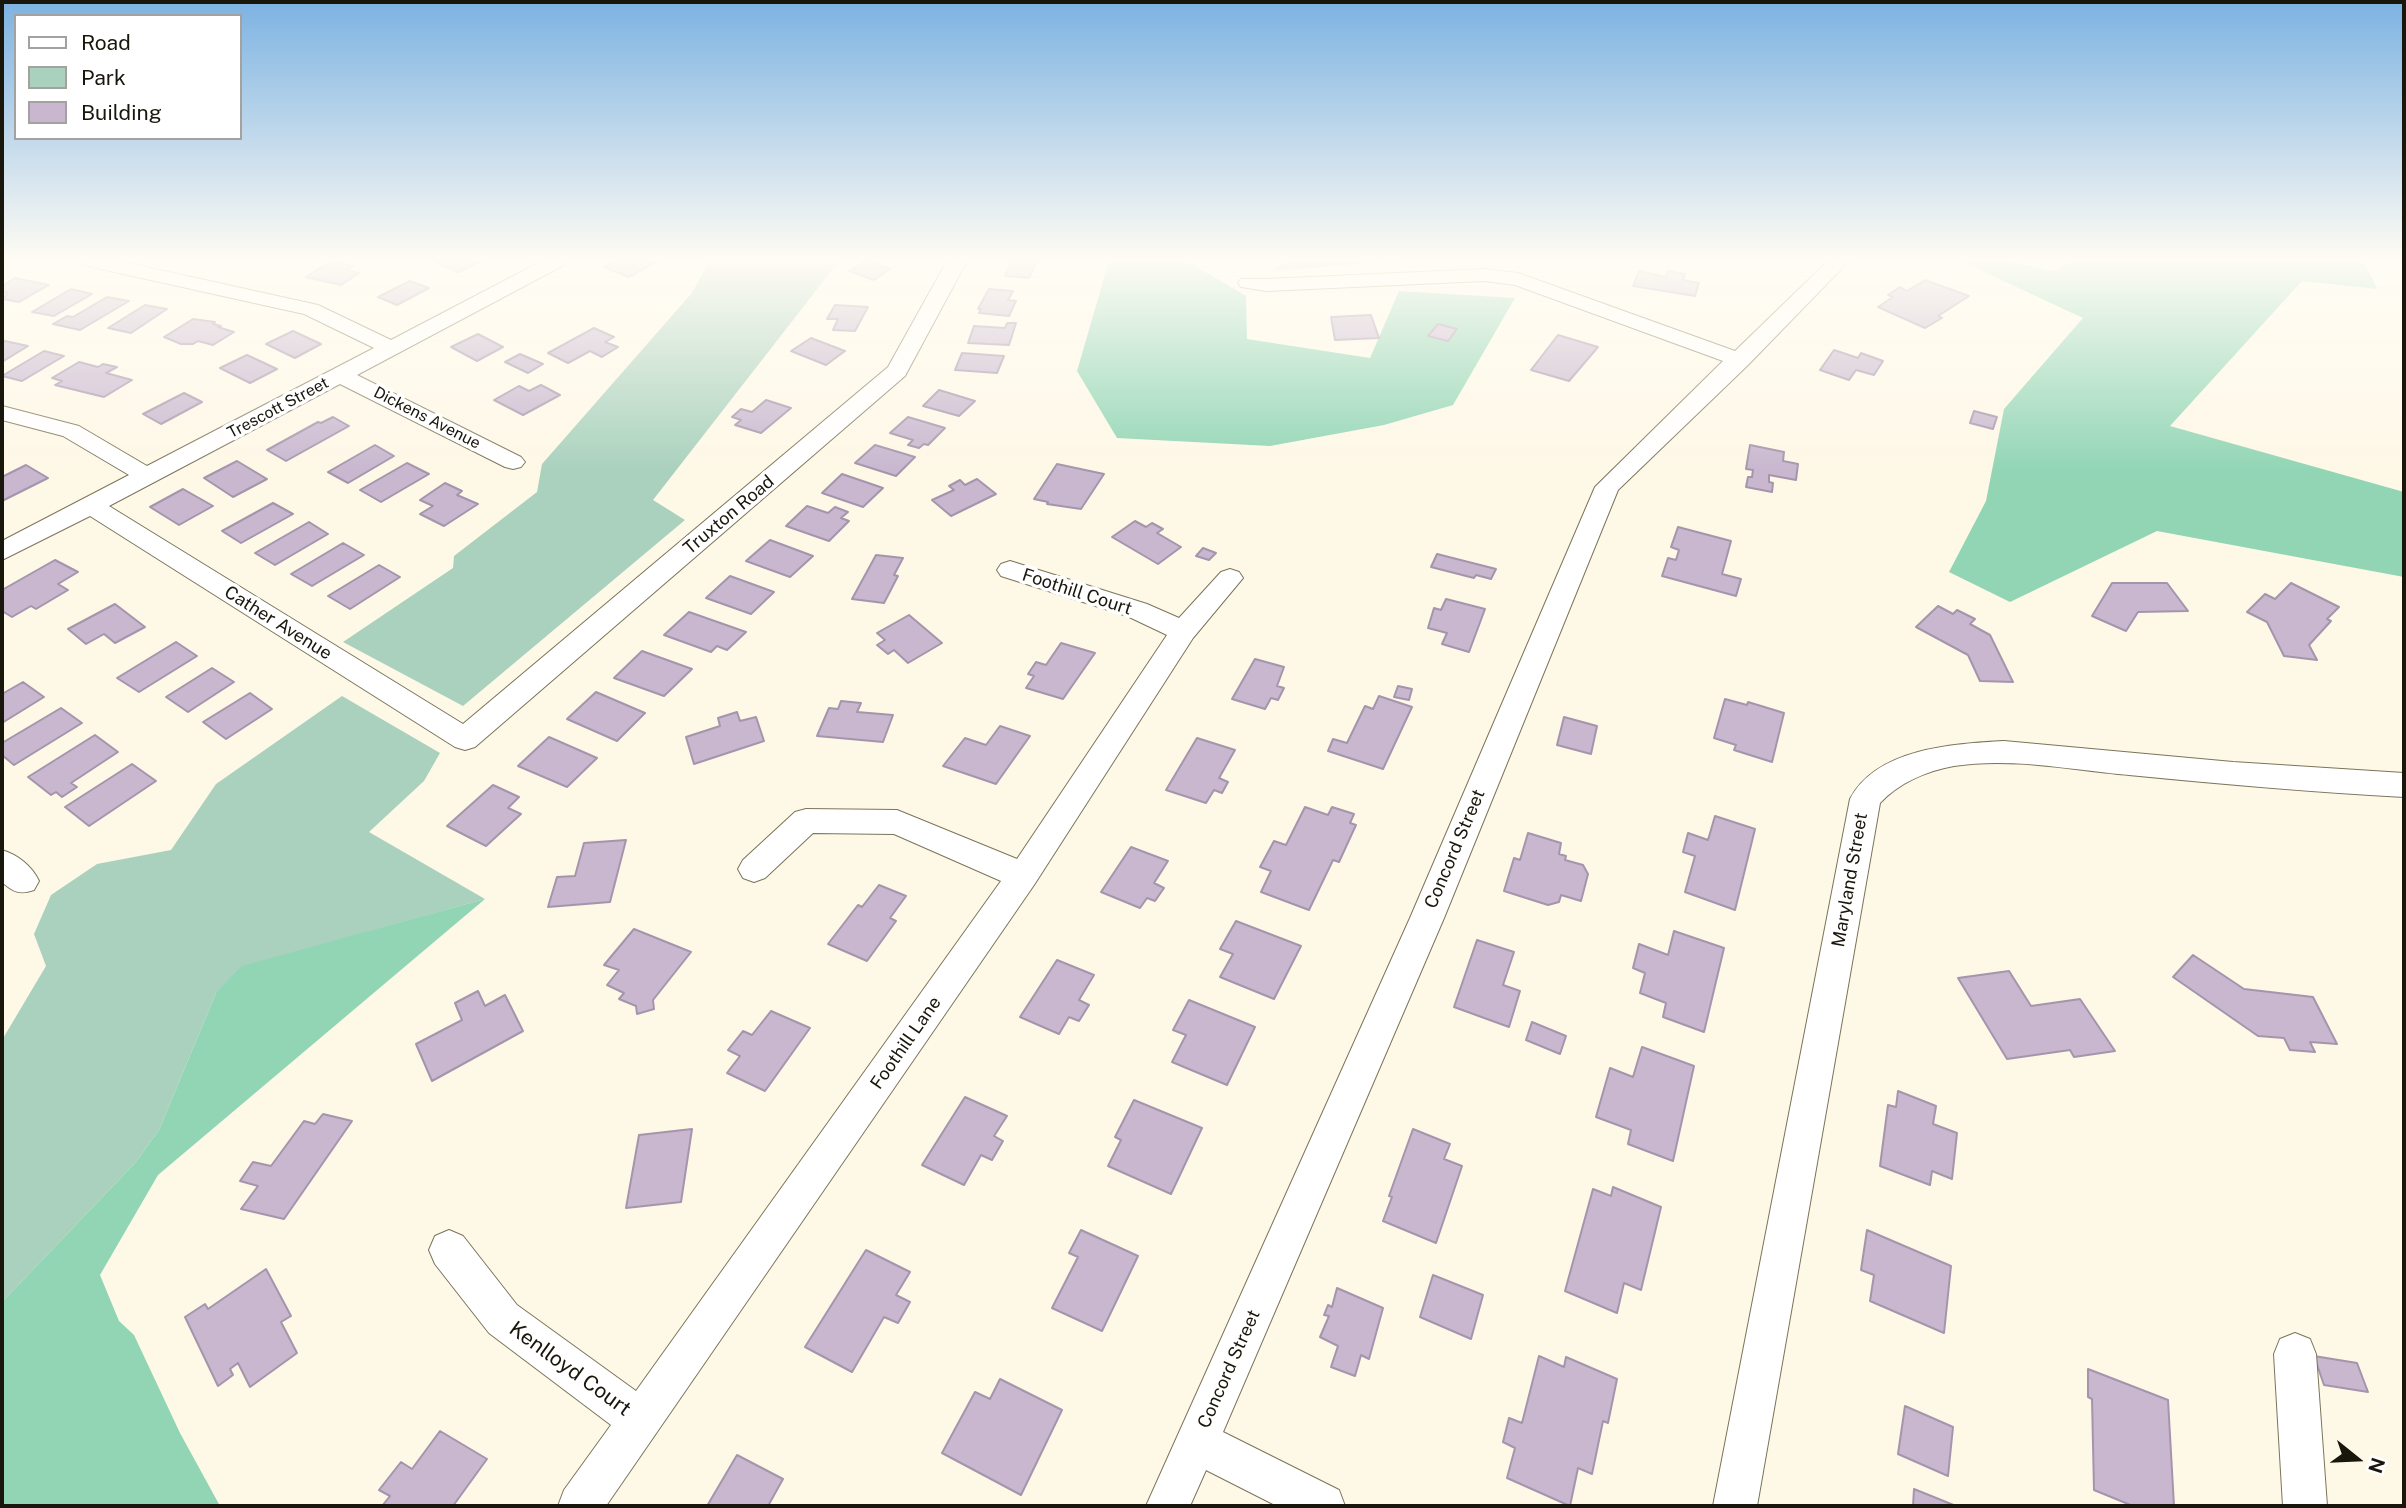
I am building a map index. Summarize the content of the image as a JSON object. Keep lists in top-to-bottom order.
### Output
{
  "streets": {
    "street": [
      "Trescott Street",
      "Dickens Avenue",
      "Truxton Road",
      "Foothill Court",
      "Cather Avenue",
      "Concord Street",
      "Maryland Street",
      "Foothill Lane",
      "Kenlloyd Court"
    ]
  },
  "crossings": [
    ["Trescott Street", "Dickens Avenue"],
    ["Trescott Street", "Cather Avenue"],
    ["Truxton Road", "Cather Avenue"],
    ["Foothill Court", "Foothill Lane"],
    ["Foothill Lane", "Kenlloyd Court"]
  ],
  "legend": ["Road", "Park", "Building"],
  "north": "right"
}
